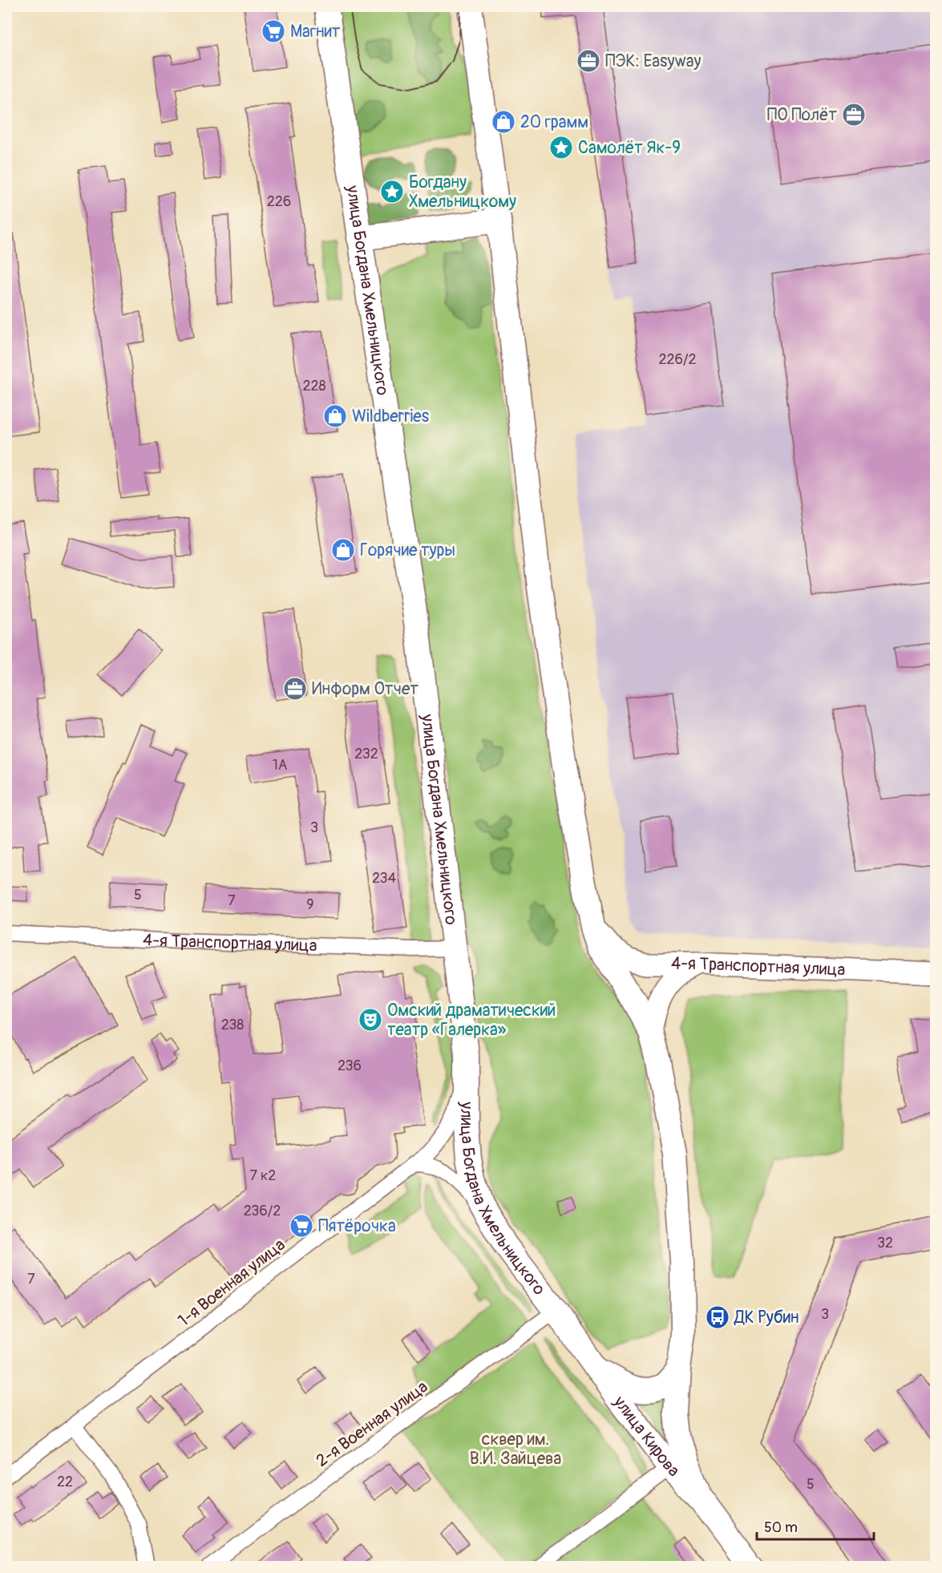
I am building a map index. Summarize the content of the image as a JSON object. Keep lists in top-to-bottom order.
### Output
{
  "streets": {
    "main road": ["улица Богдана Хмельницкого", "4-я Транспортная улица", "улица Кирова"],
    "street": ["1-я Военная улица", "2-я Военная улица"]
  },
  "crossings": [
    ["улица Богдана Хмельницкого", "4-я Транспортная улица"],
    ["улица Богдана Хмельницкого", "1-я Военная улица"],
    ["улица Богдана Хмельницкого", "2-я Военная улица"],
    ["улица Богдана Хмельницкого", "улица Кирова"]
  ],
  "parks": ["сквер им. В.И. Зайцева"],
  "places": {
    "supermarket": ["Магнит", "Пятёрочка"],
    "office": ["ПЭК: Easyway", "ПО Полёт", "Информ Отчет"],
    "shop": ["20 грамм", "Wildberries", "Горячие туры"],
    "place": ["Самолёт Як-9", "Богдану Хмельницкому"],
    "theatre": ["Омский драматический театр «Галерка»"],
    "bus stop": ["ДК Рубин"]
  },
  "house_numbers": [
    "226",
    "226/2",
    "228",
    "232",
    "1А",
    "3",
    "234",
    "5",
    "7",
    "9",
    "238",
    "236",
    "7 к2",
    "236/2",
    "32",
    "7",
    "3",
    "22",
    "5"
  ],
  "scale_bar": "50 m"
}
